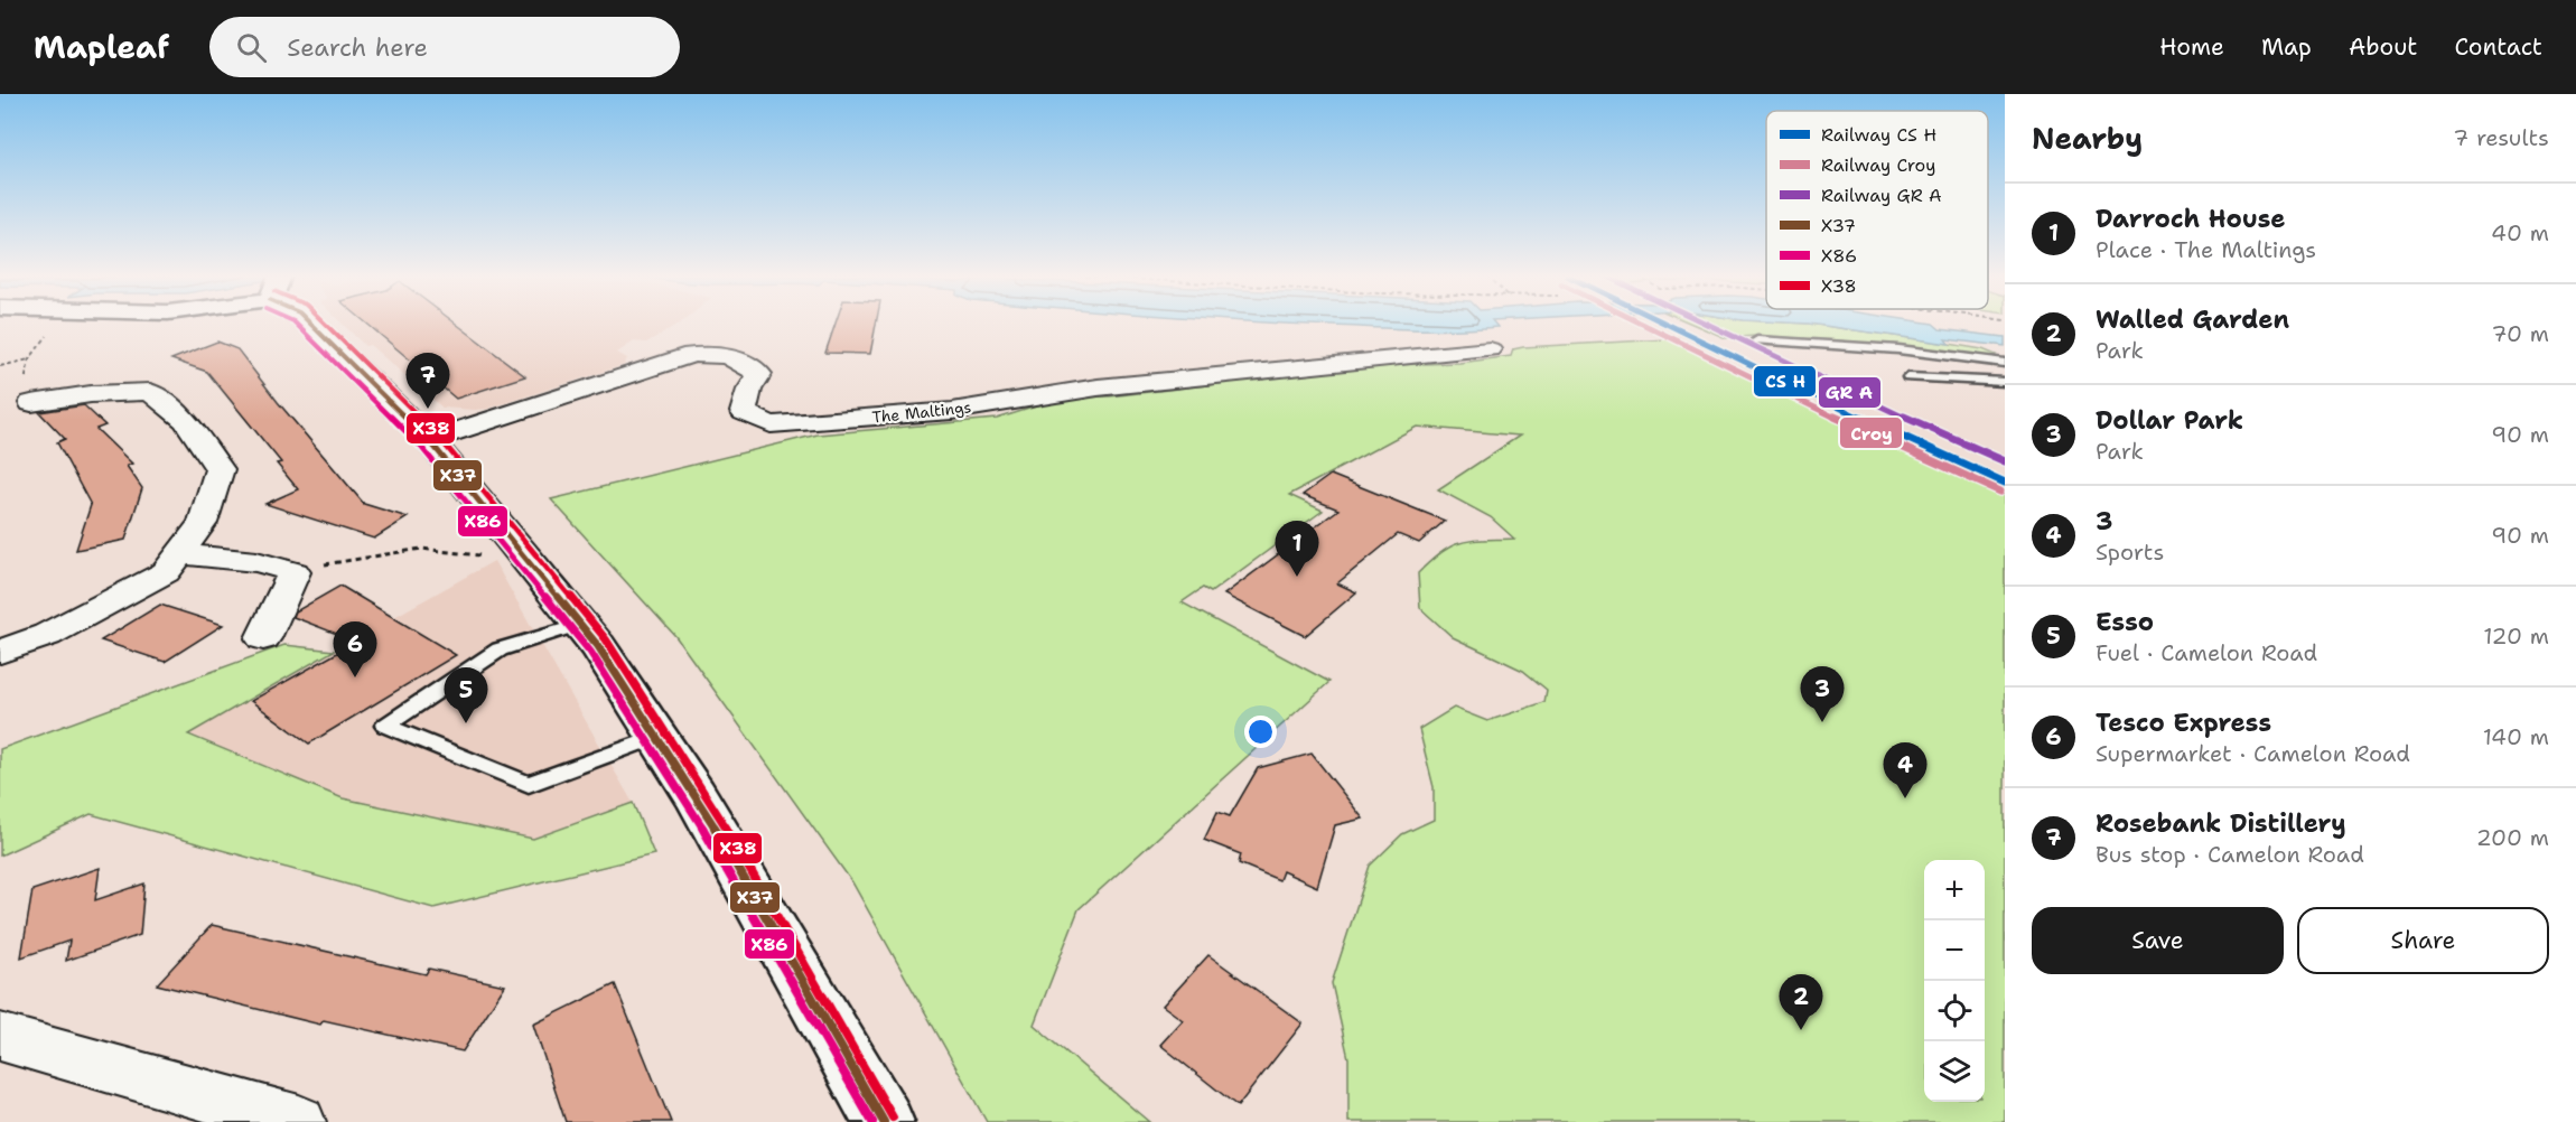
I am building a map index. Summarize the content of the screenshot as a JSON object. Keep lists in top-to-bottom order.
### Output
{
  "streets": {
    "street": ["The Maltings"]
  },
  "lines": [
    "rail line Croy",
    "transit line X37",
    "transit line X86",
    "transit line X38"
  ],
  "legend": [
    "Railway CS H",
    "Railway Croy",
    "Railway GR A",
    "X37",
    "X86",
    "X38"
  ],
  "page": {
    "header": "Mapleaf",
    "search": "Search here",
    "nav": [
      "Home",
      "Map",
      "About",
      "Contact"
    ],
    "heading": ["Nearby", "7 results"],
    "list": [
      {
        "mark": "1",
        "name": "Darroch House",
        "note": "Place · The Maltings",
        "value": "40 m"
      },
      {
        "mark": "2",
        "name": "Walled Garden",
        "note": "Park",
        "value": "70 m"
      },
      {
        "mark": "3",
        "name": "Dollar Park",
        "note": "Park",
        "value": "90 m"
      },
      {
        "mark": "4",
        "name": "3",
        "note": "Sports",
        "value": "90 m"
      },
      {
        "mark": "5",
        "name": "Esso",
        "note": "Fuel · Camelon Road",
        "value": "120 m"
      },
      {
        "mark": "6",
        "name": "Tesco Express",
        "note": "Supermarket · Camelon Road",
        "value": "140 m"
      },
      {
        "mark": "7",
        "name": "Rosebank Distillery",
        "note": "Bus stop · Camelon Road",
        "value": "200 m"
      }
    ],
    "pins": [
      "7",
      "1",
      "6",
      "3",
      "5",
      "4",
      "2"
    ],
    "map_buttons": ["+", "−"],
    "buttons": ["Save", "Share"]
  }
}
